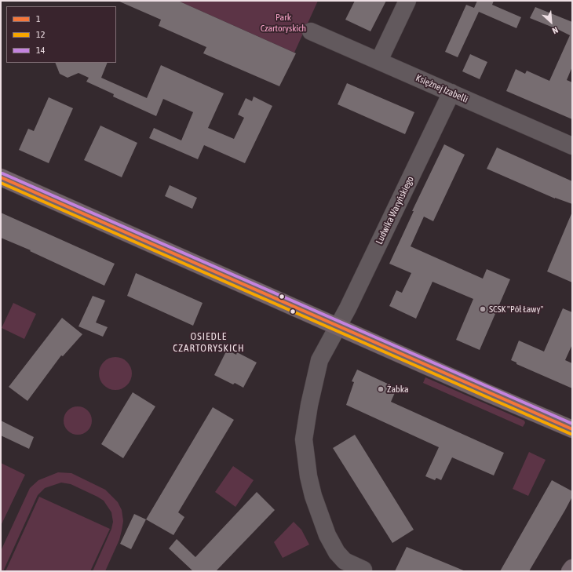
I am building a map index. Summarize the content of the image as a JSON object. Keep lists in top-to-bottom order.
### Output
{
  "streets": {
    "street": ["Księżnej Izabelli", "Ludwika Waryńskiego"]
  },
  "crossings": [
    ["Księżnej Izabelli", "Ludwika Waryńskiego"]
  ],
  "districts": ["OSIEDLE CZARTORYSKICH"],
  "parks": ["Park Czartoryskich"],
  "places": ["SCSK \"Pół Ławy\"", "Żabka"],
  "lines": ["transit line 14", "transit line 1", "transit line 12"],
  "legend": ["1", "12", "14"],
  "north": "bottom right"
}
